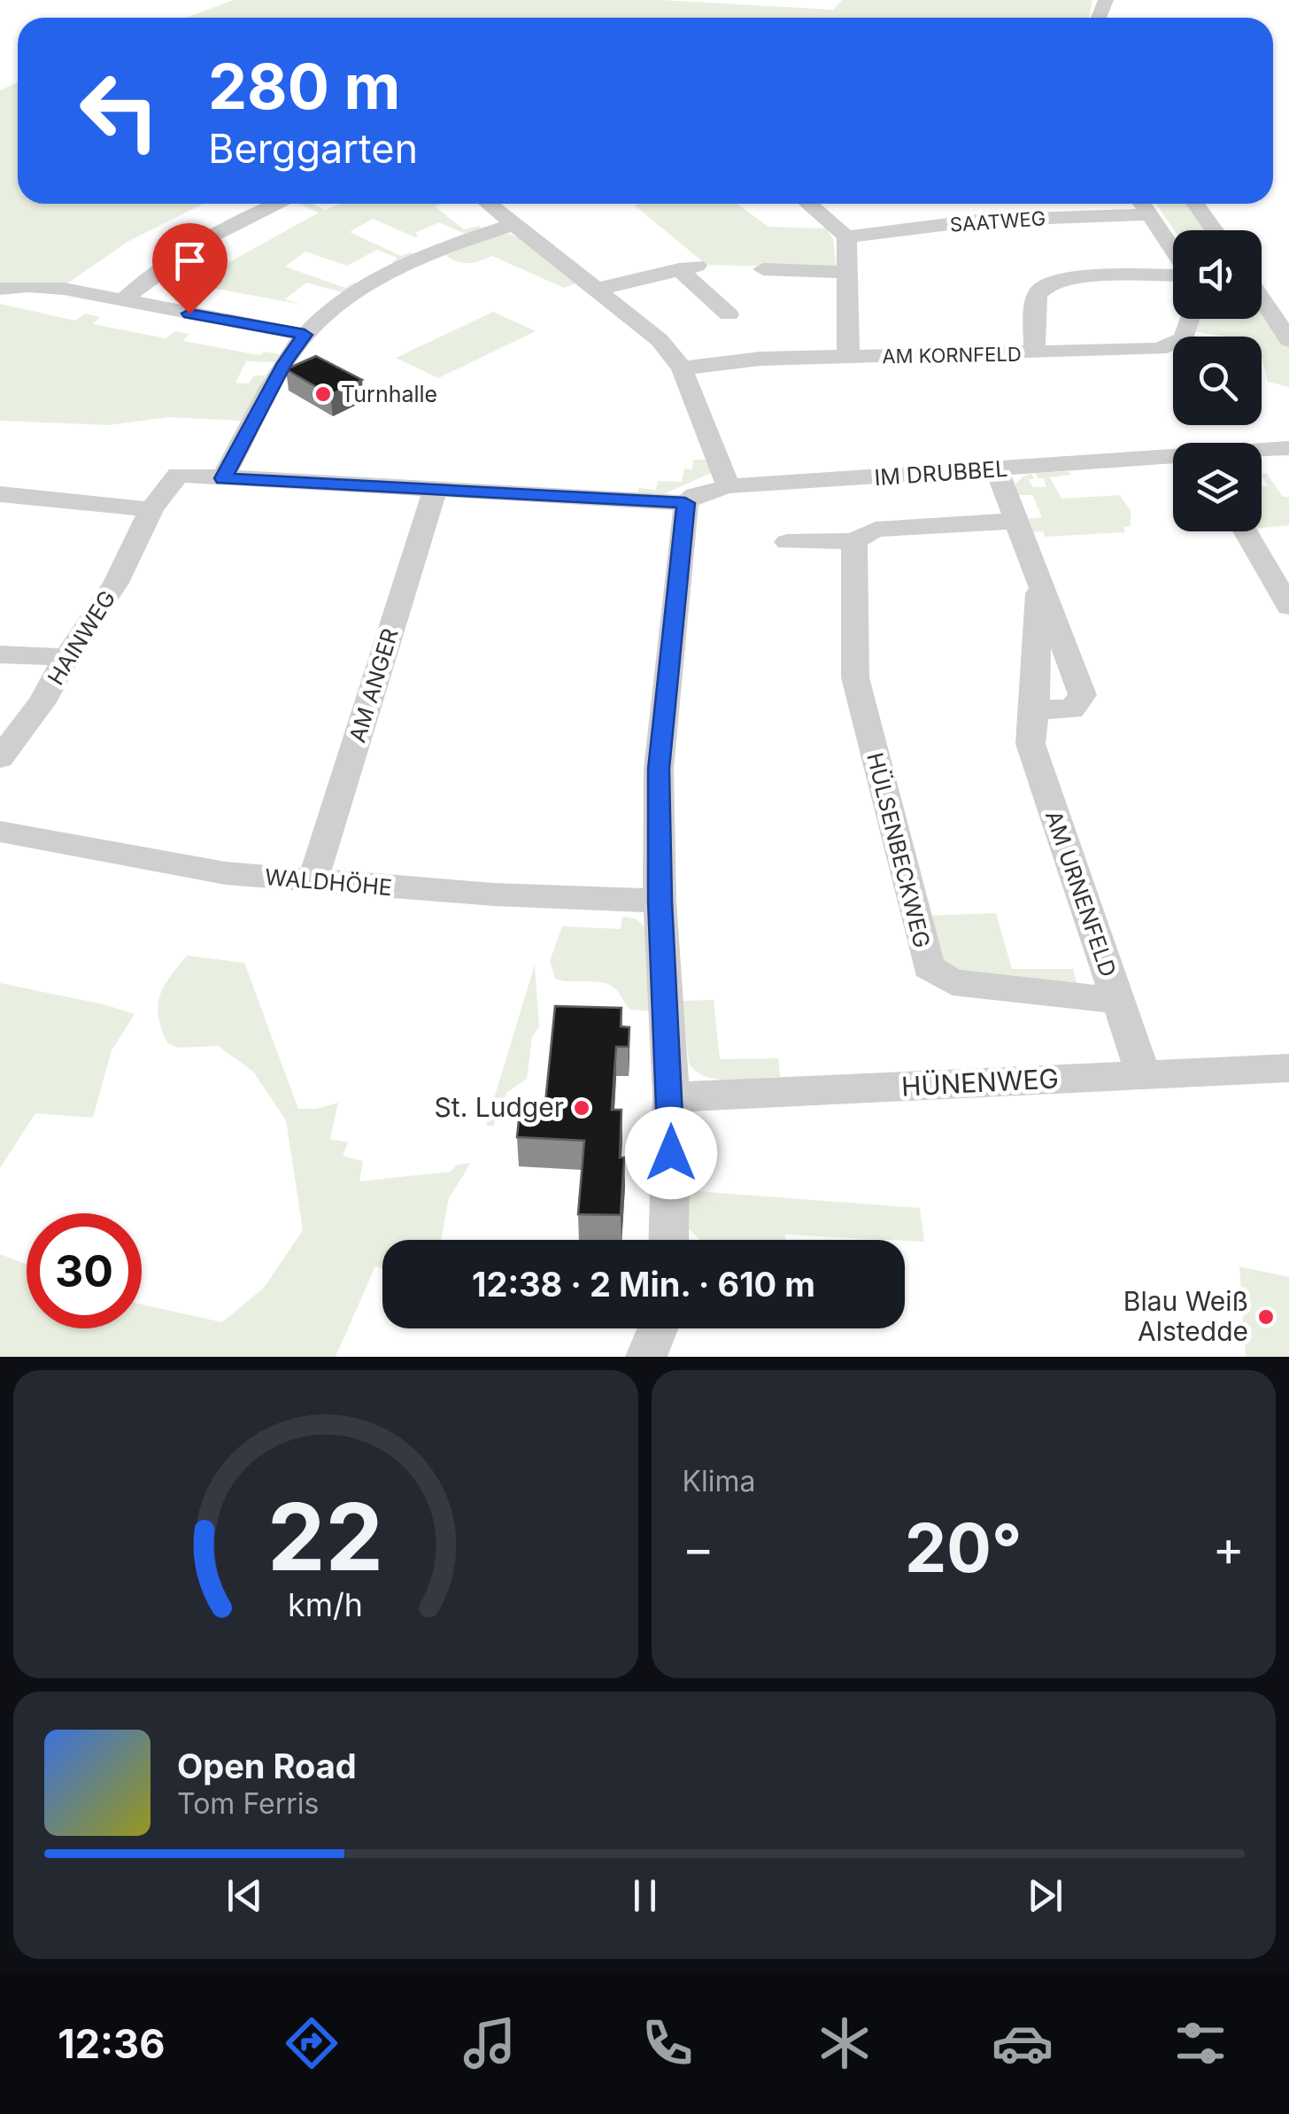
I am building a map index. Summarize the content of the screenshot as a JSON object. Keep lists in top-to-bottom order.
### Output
{
  "streets": {
    "street": [
      "SAATWEG",
      "AM KORNFELD",
      "IM DRUBBEL",
      "HAINWEG",
      "AM ANGER",
      "HÜLSENBECKWEG",
      "WALDHÖHE",
      "AM URNENFELD",
      "HÜNENWEG"
    ]
  },
  "crossings": [
    ["IM DRUBBEL", "AM URNENFELD"],
    ["AM ANGER", "WALDHÖHE"],
    ["HÜLSENBECKWEG", "AM URNENFELD"],
    ["AM URNENFELD", "HÜNENWEG"]
  ],
  "places": ["Turnhalle", "St. Ludger", "Blau Weiß Alstedde"],
  "page": {
    "turn": ["280 m", "Berggarten"],
    "limit": "30",
    "trip": "12:38 · 2 Min. · 610 m",
    "tile": "Klima",
    "heat": ["−", "20°", "+"],
    "song": ["Open Road", "Tom Ferris"],
    "tabs": "12:36",
    "gauge": ["22", "km/h"]
  }
}
